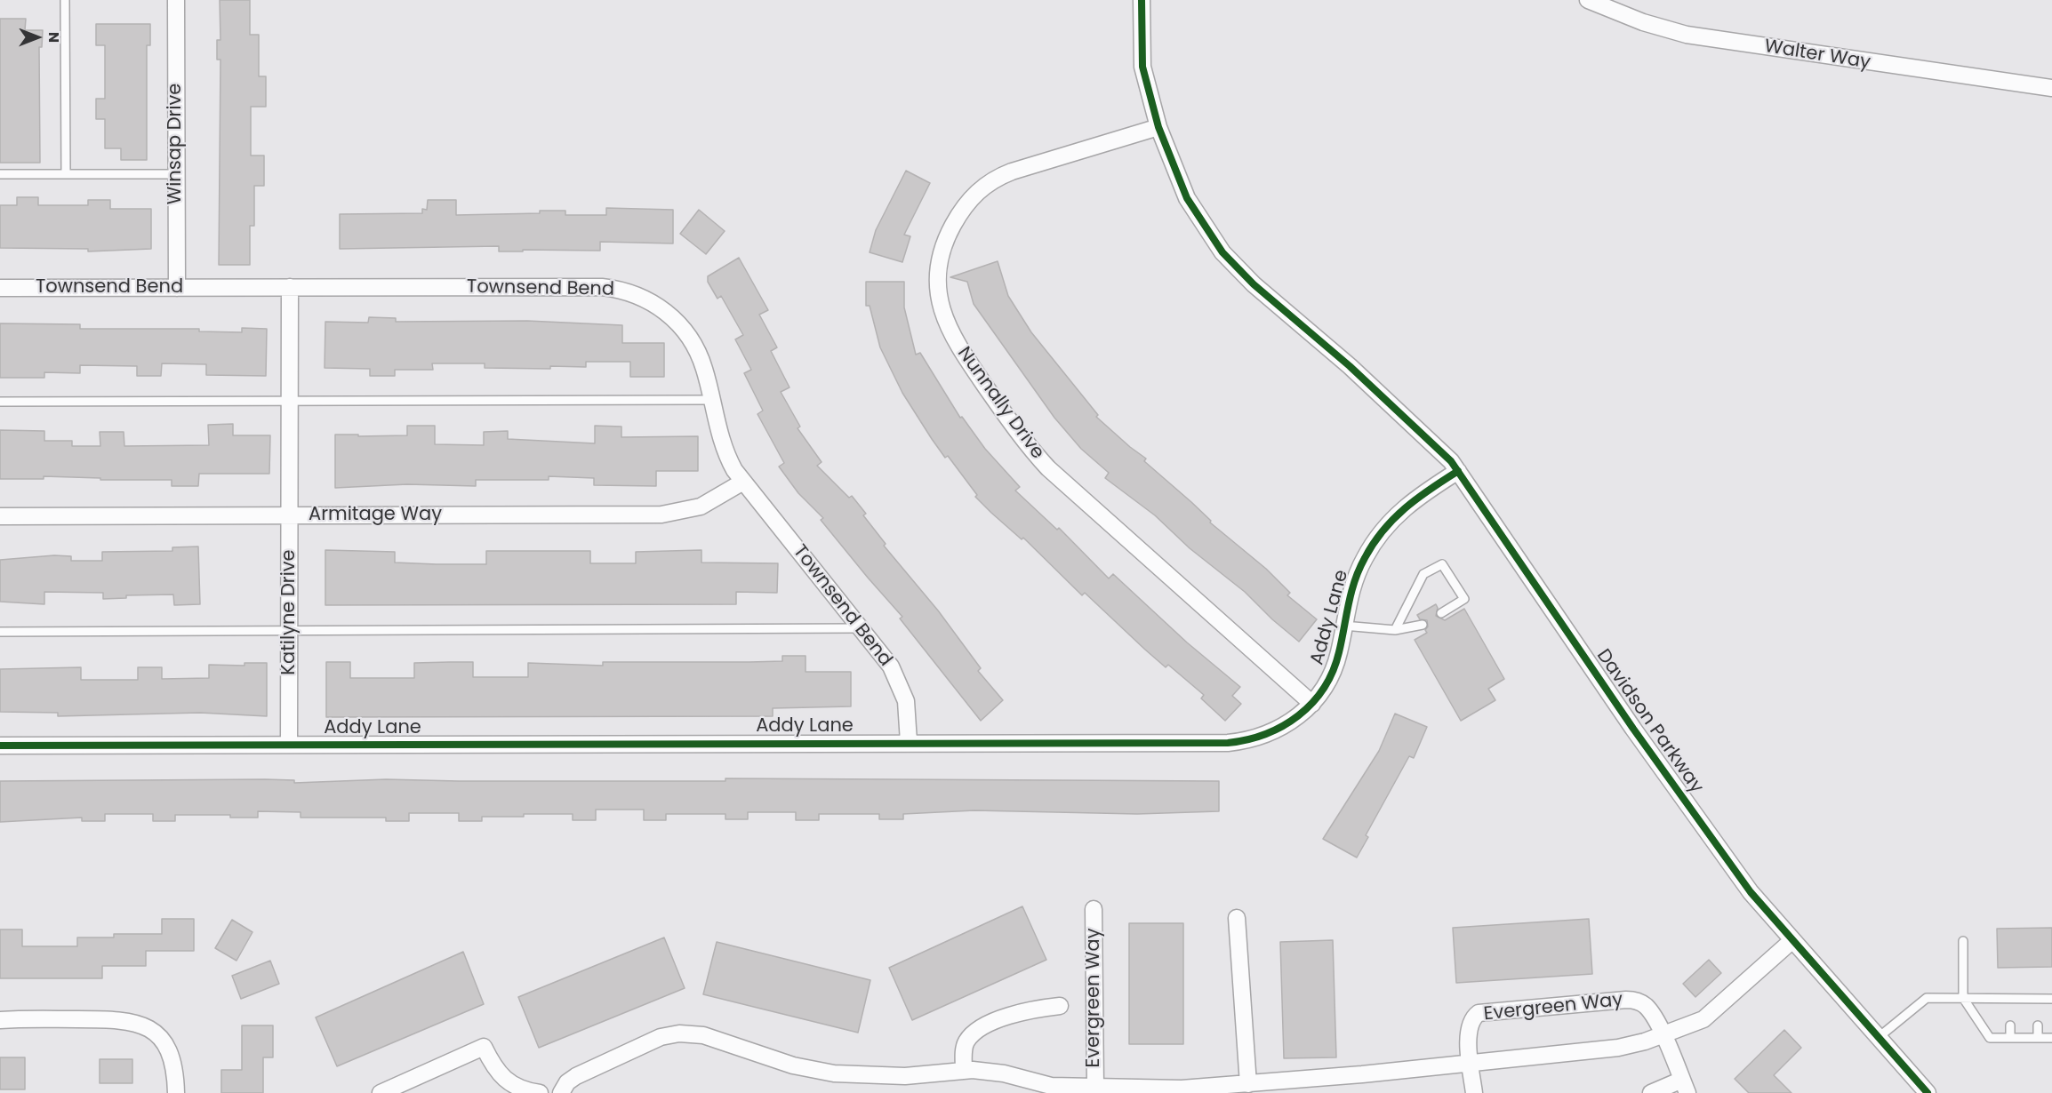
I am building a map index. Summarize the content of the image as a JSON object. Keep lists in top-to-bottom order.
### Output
{
  "streets": {
    "street": [
      "Walter Way",
      "Winsap Drive",
      "Townsend Bend",
      "Nunnally Drive",
      "Armitage Way",
      "Katilyne Drive",
      "Addy Lane",
      "Davidson Parkway",
      "Evergreen Way"
    ]
  },
  "crossings": [
    ["Winsap Drive", "Townsend Bend"],
    ["Townsend Bend", "Armitage Way"],
    ["Townsend Bend", "Katilyne Drive"],
    ["Townsend Bend", "Addy Lane"],
    ["Nunnally Drive", "Addy Lane"],
    ["Nunnally Drive", "Davidson Parkway"],
    ["Armitage Way", "Katilyne Drive"],
    ["Katilyne Drive", "Addy Lane"],
    ["Addy Lane", "Davidson Parkway"],
    ["Davidson Parkway", "Evergreen Way"]
  ],
  "north": "right"
}
